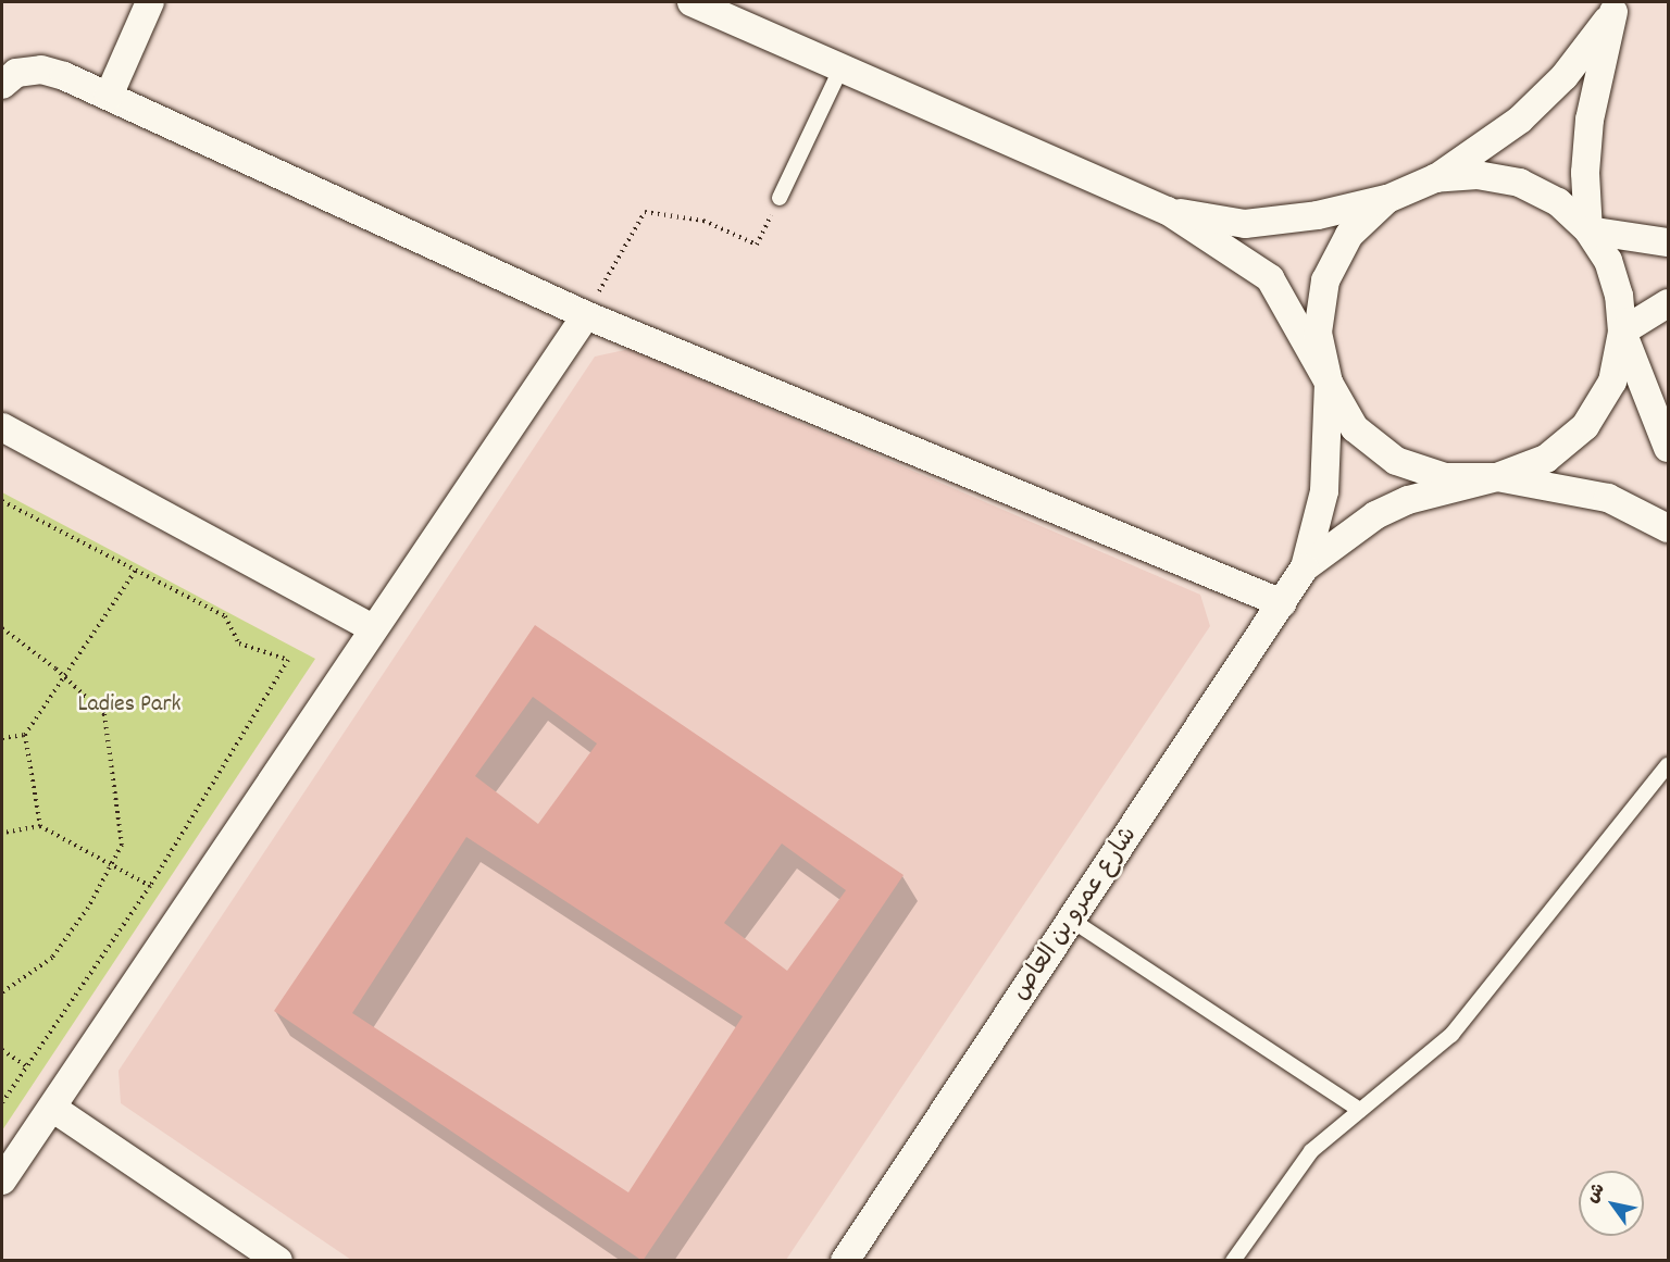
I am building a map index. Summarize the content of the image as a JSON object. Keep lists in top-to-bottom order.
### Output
{
  "streets": {
    "street": ["شارع عمرو بن العاص"]
  },
  "parks": ["Ladies Park"],
  "north": "top left"
}
